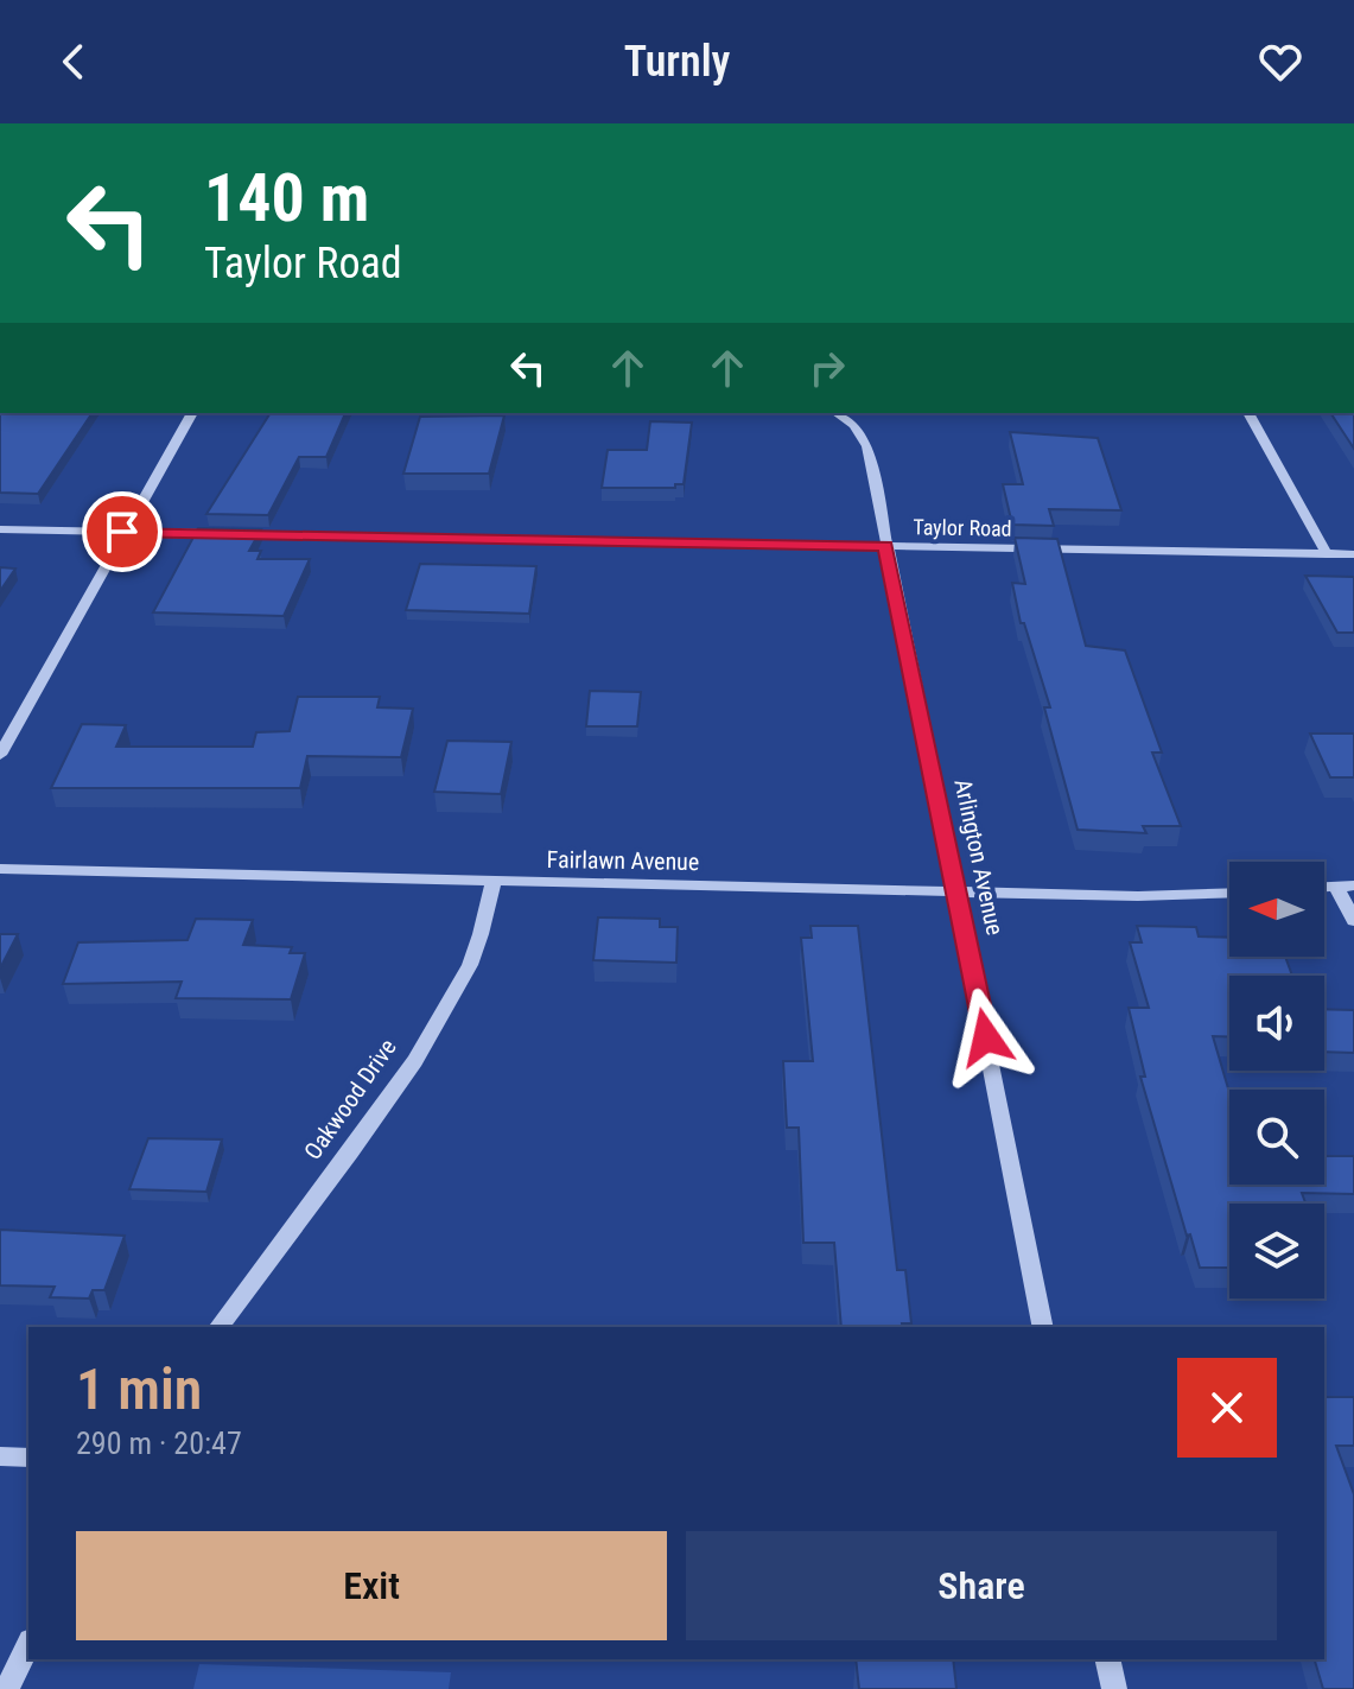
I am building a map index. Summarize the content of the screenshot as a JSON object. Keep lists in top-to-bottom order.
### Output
{
  "streets": {
    "street": [
      "Taylor Road",
      "Arlington Avenue",
      "Fairlawn Avenue",
      "Oakwood Drive"
    ]
  },
  "crossings": [
    ["Taylor Road", "Arlington Avenue"],
    ["Arlington Avenue", "Fairlawn Avenue"],
    ["Fairlawn Avenue", "Oakwood Drive"]
  ],
  "north": "left",
  "page": {
    "header": "Turnly",
    "turn": ["140 m", "Taylor Road"],
    "heading": ["1 min", "290 m · 20:47"],
    "buttons": ["Exit", "Share"]
  }
}
